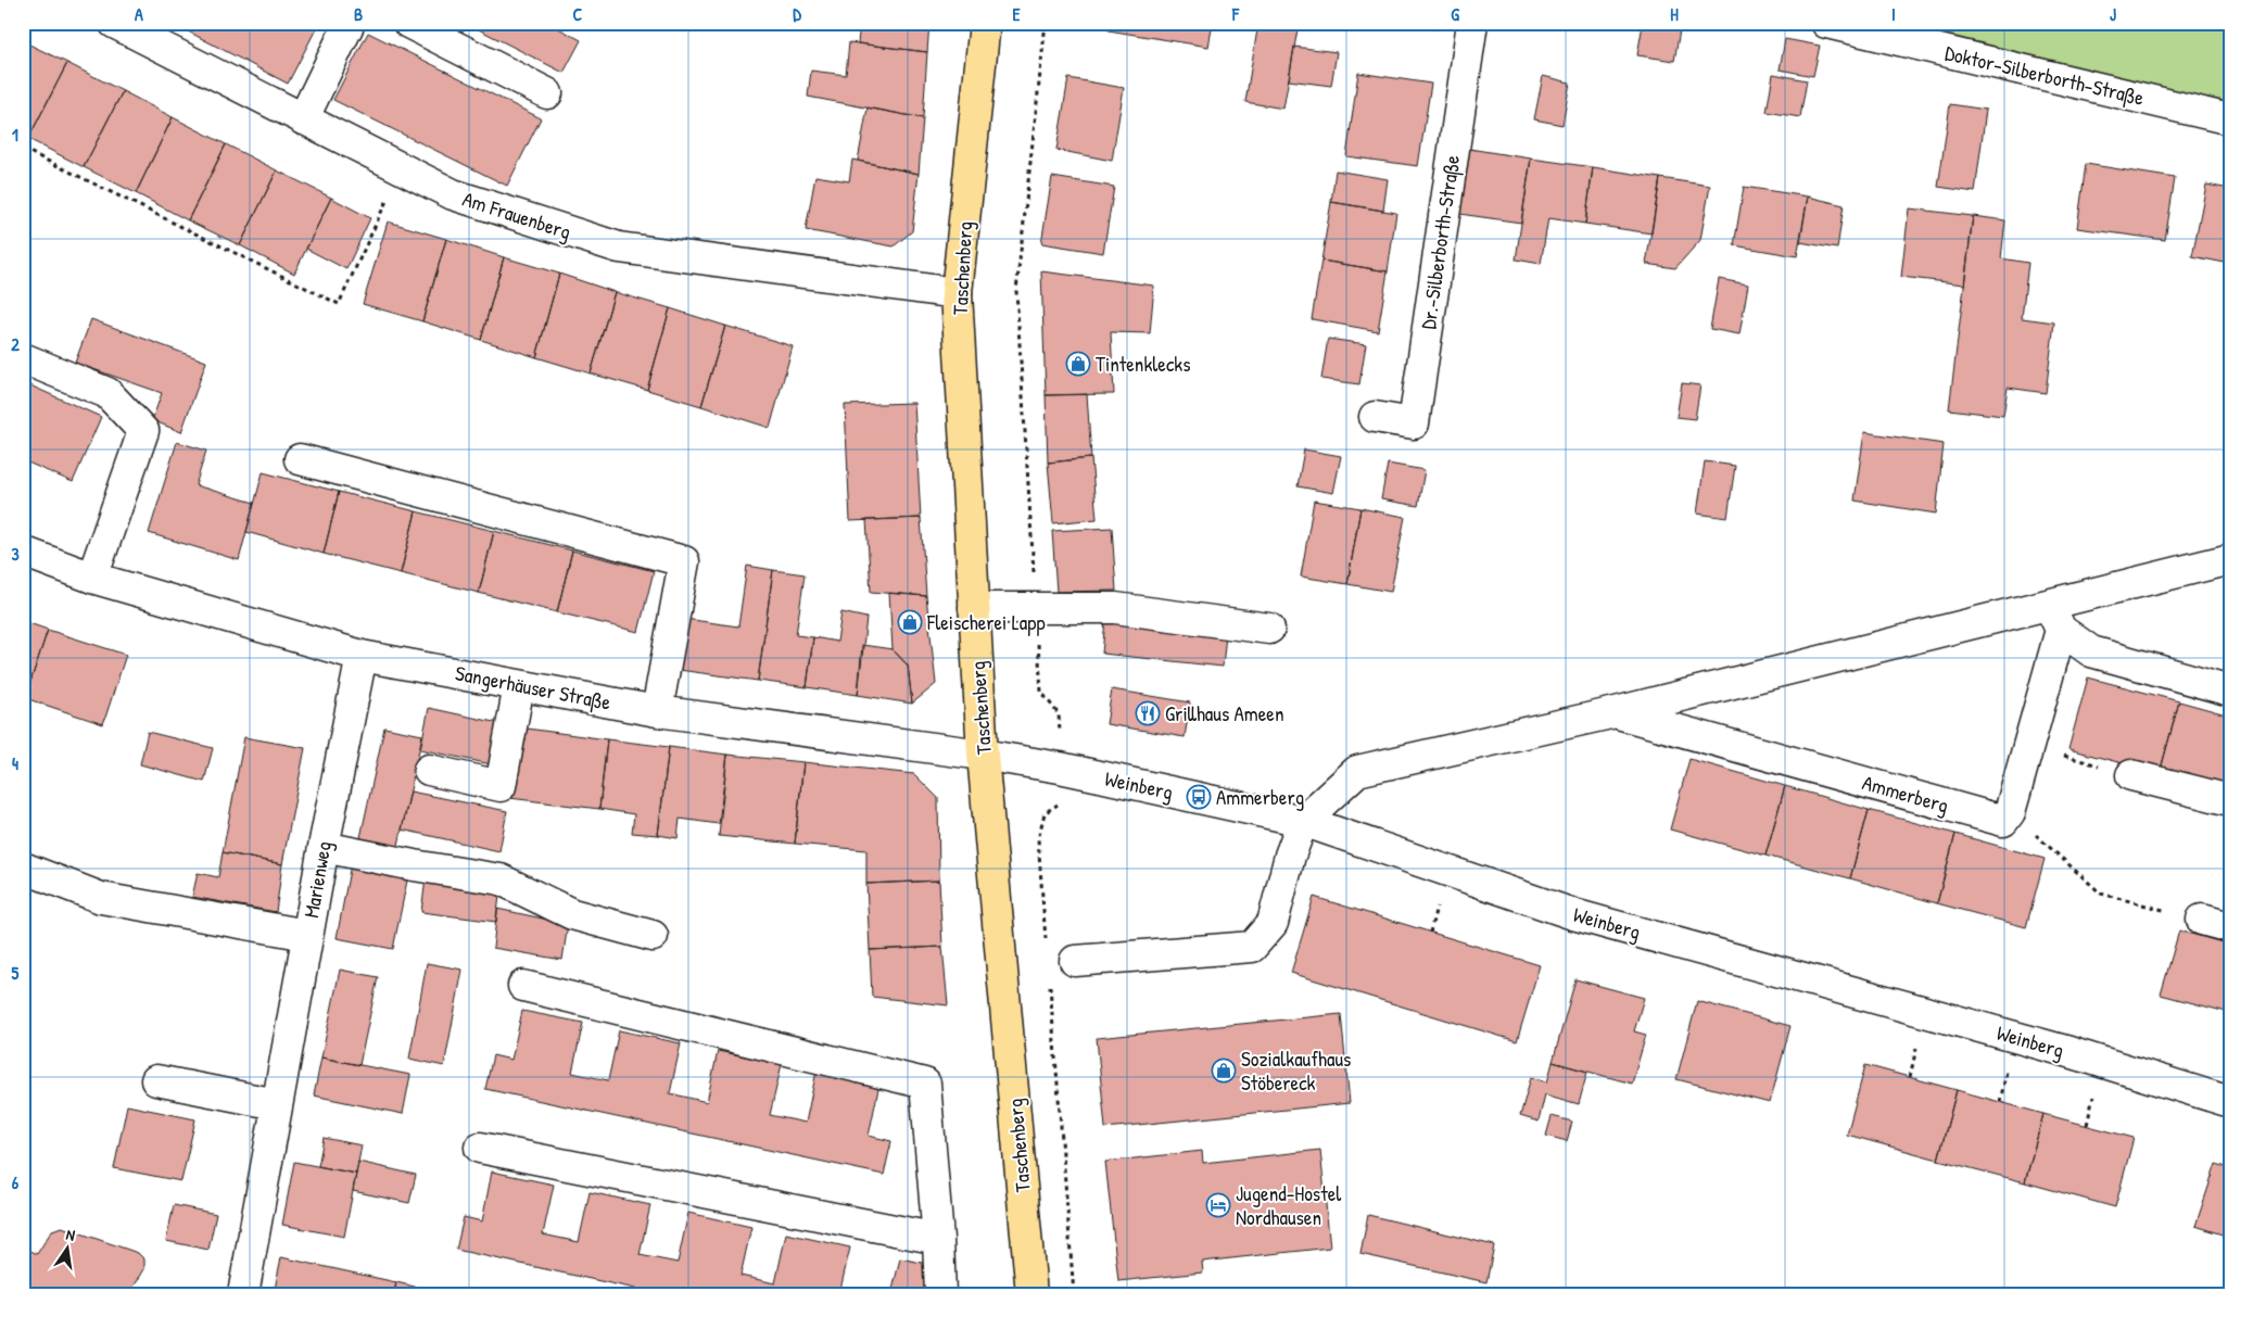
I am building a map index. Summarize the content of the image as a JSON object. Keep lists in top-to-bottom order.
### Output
{
  "streets": {
    "main road": ["Taschenberg"],
    "street": [
      "Doktor-Silberborth-Straße",
      "Am Frauenberg",
      "Dr.-Silberborth-Straße",
      "Sangerhäuser Straße",
      "Weinberg",
      "Ammerberg",
      "Marienweg"
    ]
  },
  "crossings": [
    ["Am Frauenberg", "Taschenberg"],
    ["Taschenberg", "Sangerhäuser Straße"],
    ["Taschenberg", "Weinberg"],
    ["Sangerhäuser Straße", "Weinberg"],
    ["Sangerhäuser Straße", "Marienweg"],
    ["Weinberg", "Ammerberg"]
  ],
  "places": {
    "shop": ["Tintenklecks", "Fleischerei Lapp", "Sozialkaufhaus Stöbereck"],
    "restaurant": ["Grillhaus Ameen"],
    "bus stop": ["Ammerberg"],
    "hotel": ["Jugend-Hostel Nordhausen"]
  },
  "north": "top",
  "grid": {
    "columns": [
      "A",
      "B",
      "C",
      "D",
      "E",
      "F",
      "G",
      "H",
      "I",
      "J"
    ],
    "rows": [
      "1",
      "2",
      "3",
      "4",
      "5",
      "6"
    ]
  }
}
